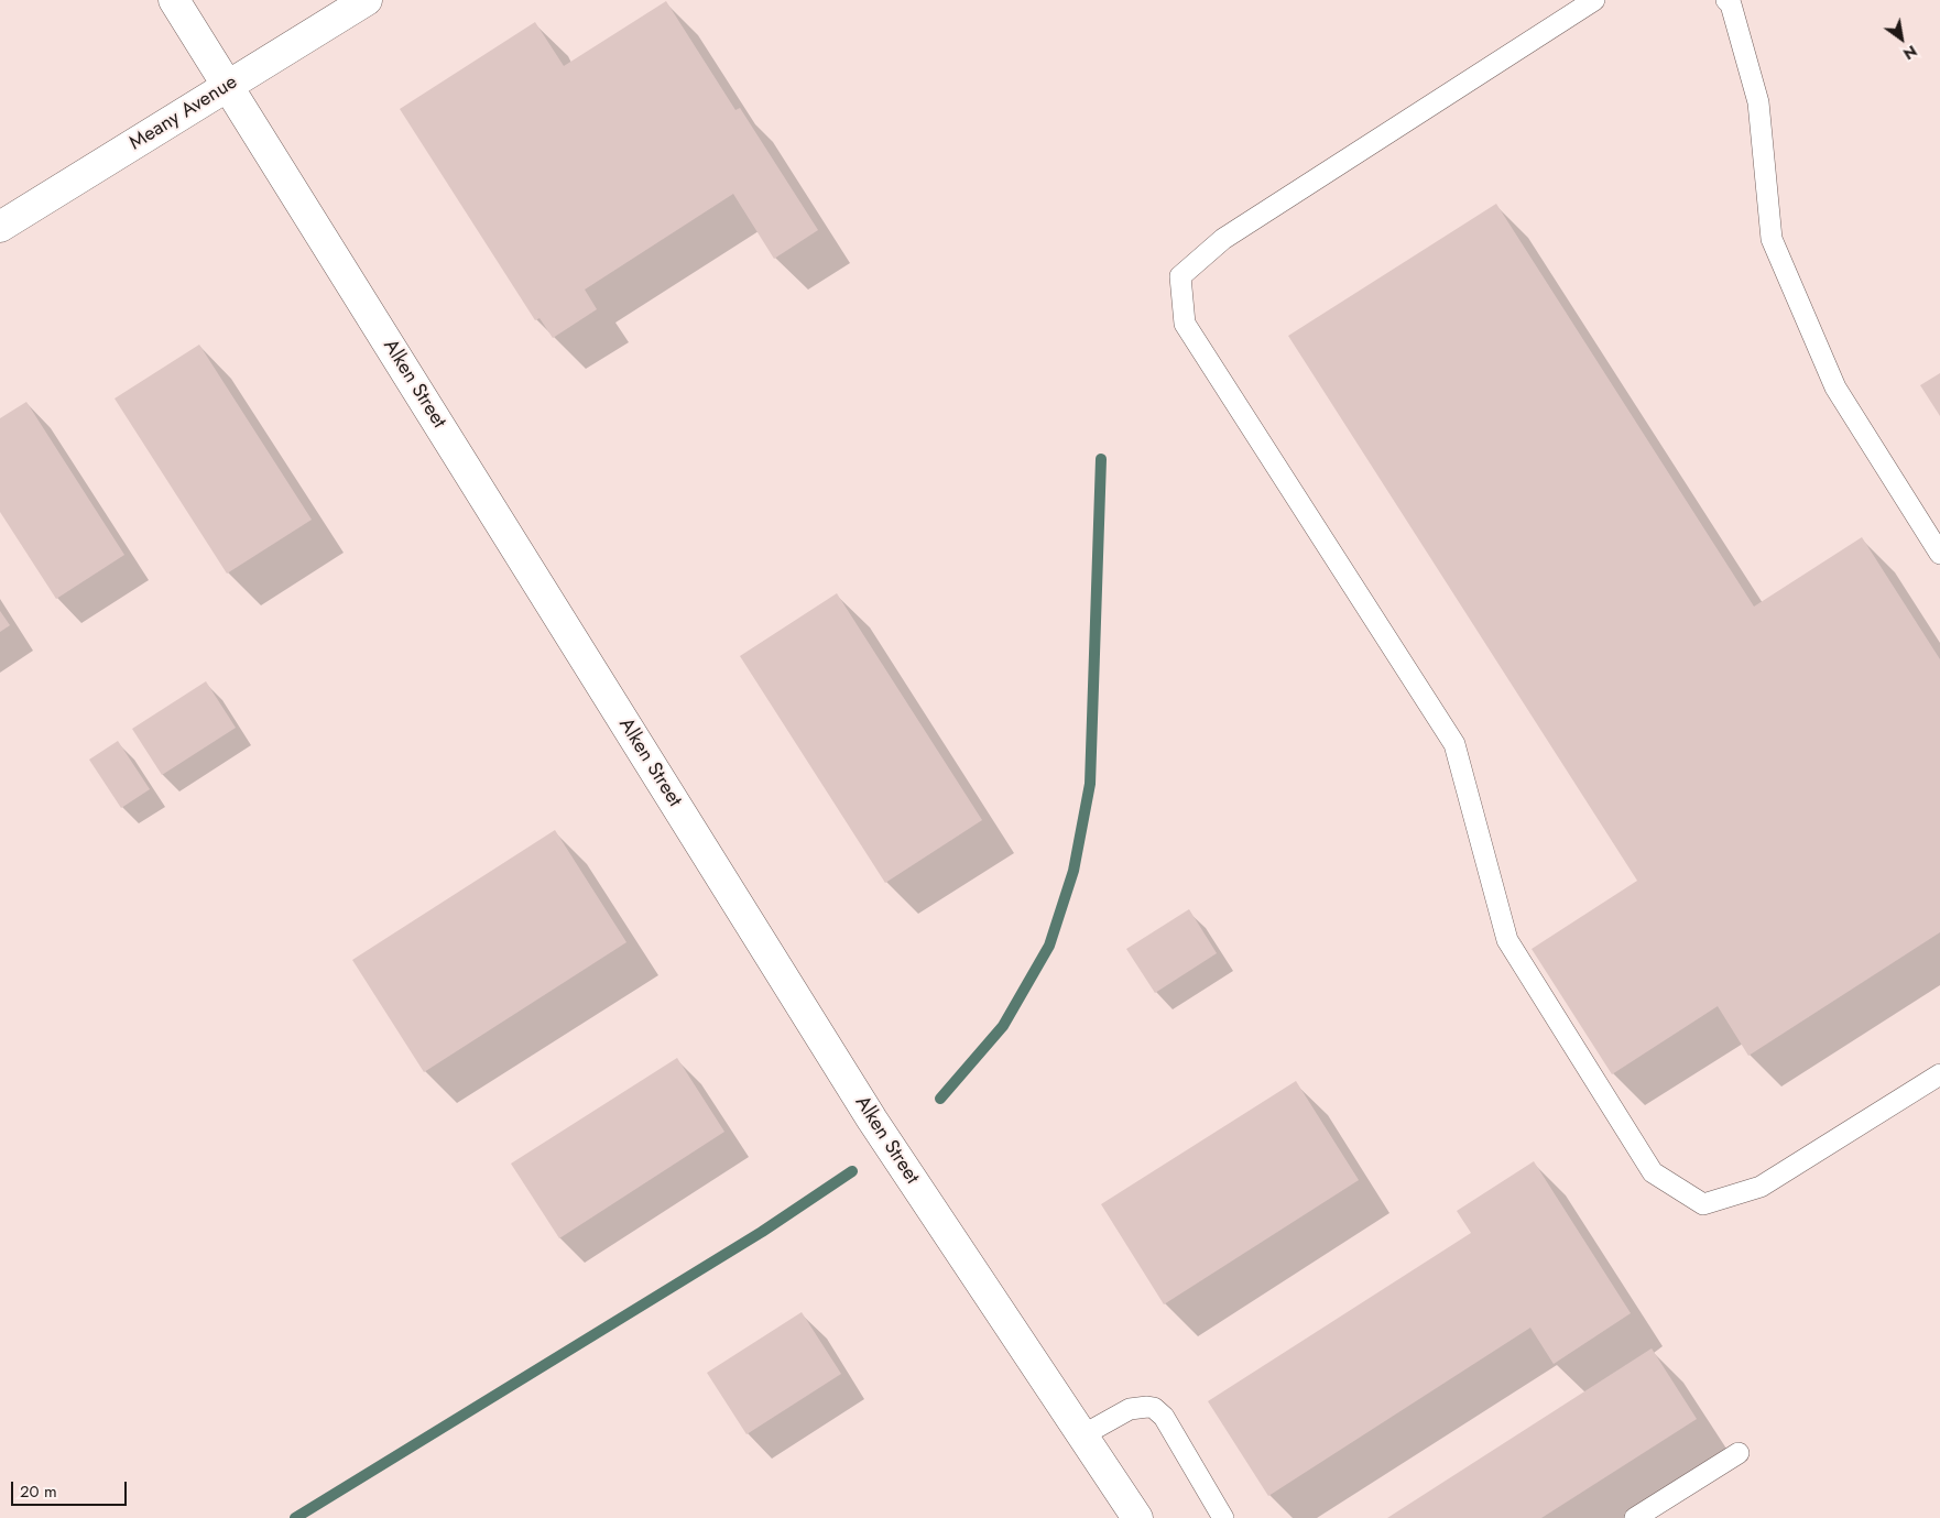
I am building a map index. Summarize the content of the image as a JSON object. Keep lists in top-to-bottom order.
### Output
{
  "streets": {
    "street": ["Meany Avenue", "Alken Street"]
  },
  "crossings": [
    ["Meany Avenue", "Alken Street"]
  ],
  "scale_bar": "20 m",
  "north": "bottom right"
}
